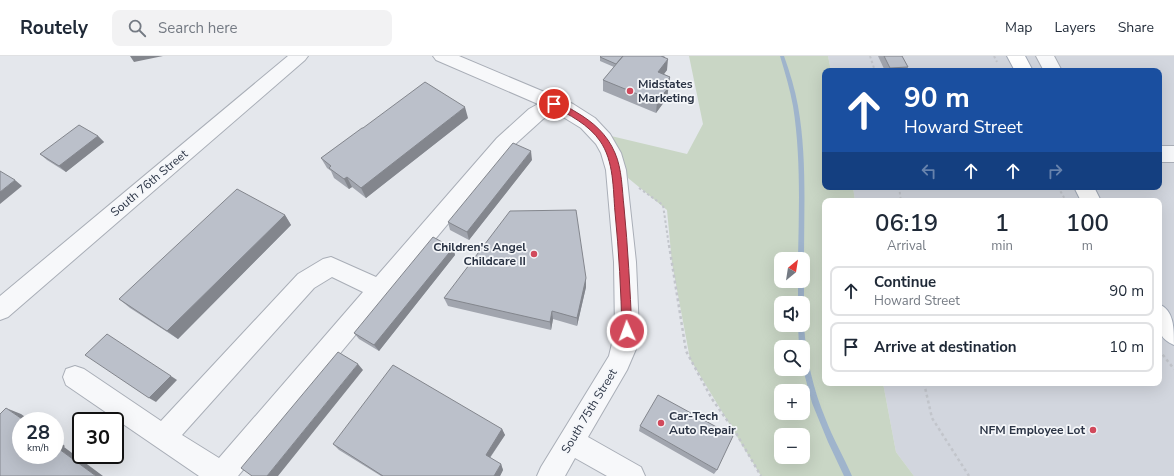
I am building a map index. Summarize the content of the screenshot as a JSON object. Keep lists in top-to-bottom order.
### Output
{
  "streets": {
    "street": ["South 76th Street", "South 75th Street"]
  },
  "places": [
    "Midstates Marketing",
    "Children's Angel Childcare II",
    "Car-Tech Auto Repair",
    "NFM Employee Lot"
  ],
  "north": "top right",
  "page": {
    "header": "Routely",
    "search": "Search here",
    "nav": ["Map", "Layers", "Share"],
    "turn": ["90 m", "Howard Street"],
    "eta": [
      "06:19",
      "Arrival",
      "1",
      "min",
      "100",
      "m"
    ],
    "map_buttons": ["+", "−"],
    "list": [
      {
        "name": "Continue",
        "note": "Howard Street",
        "value": "90 m"
      },
      {
        "name": "Arrive at destination",
        "value": "10 m"
      }
    ],
    "speed": "28 km/h",
    "limit": "30"
  }
}
